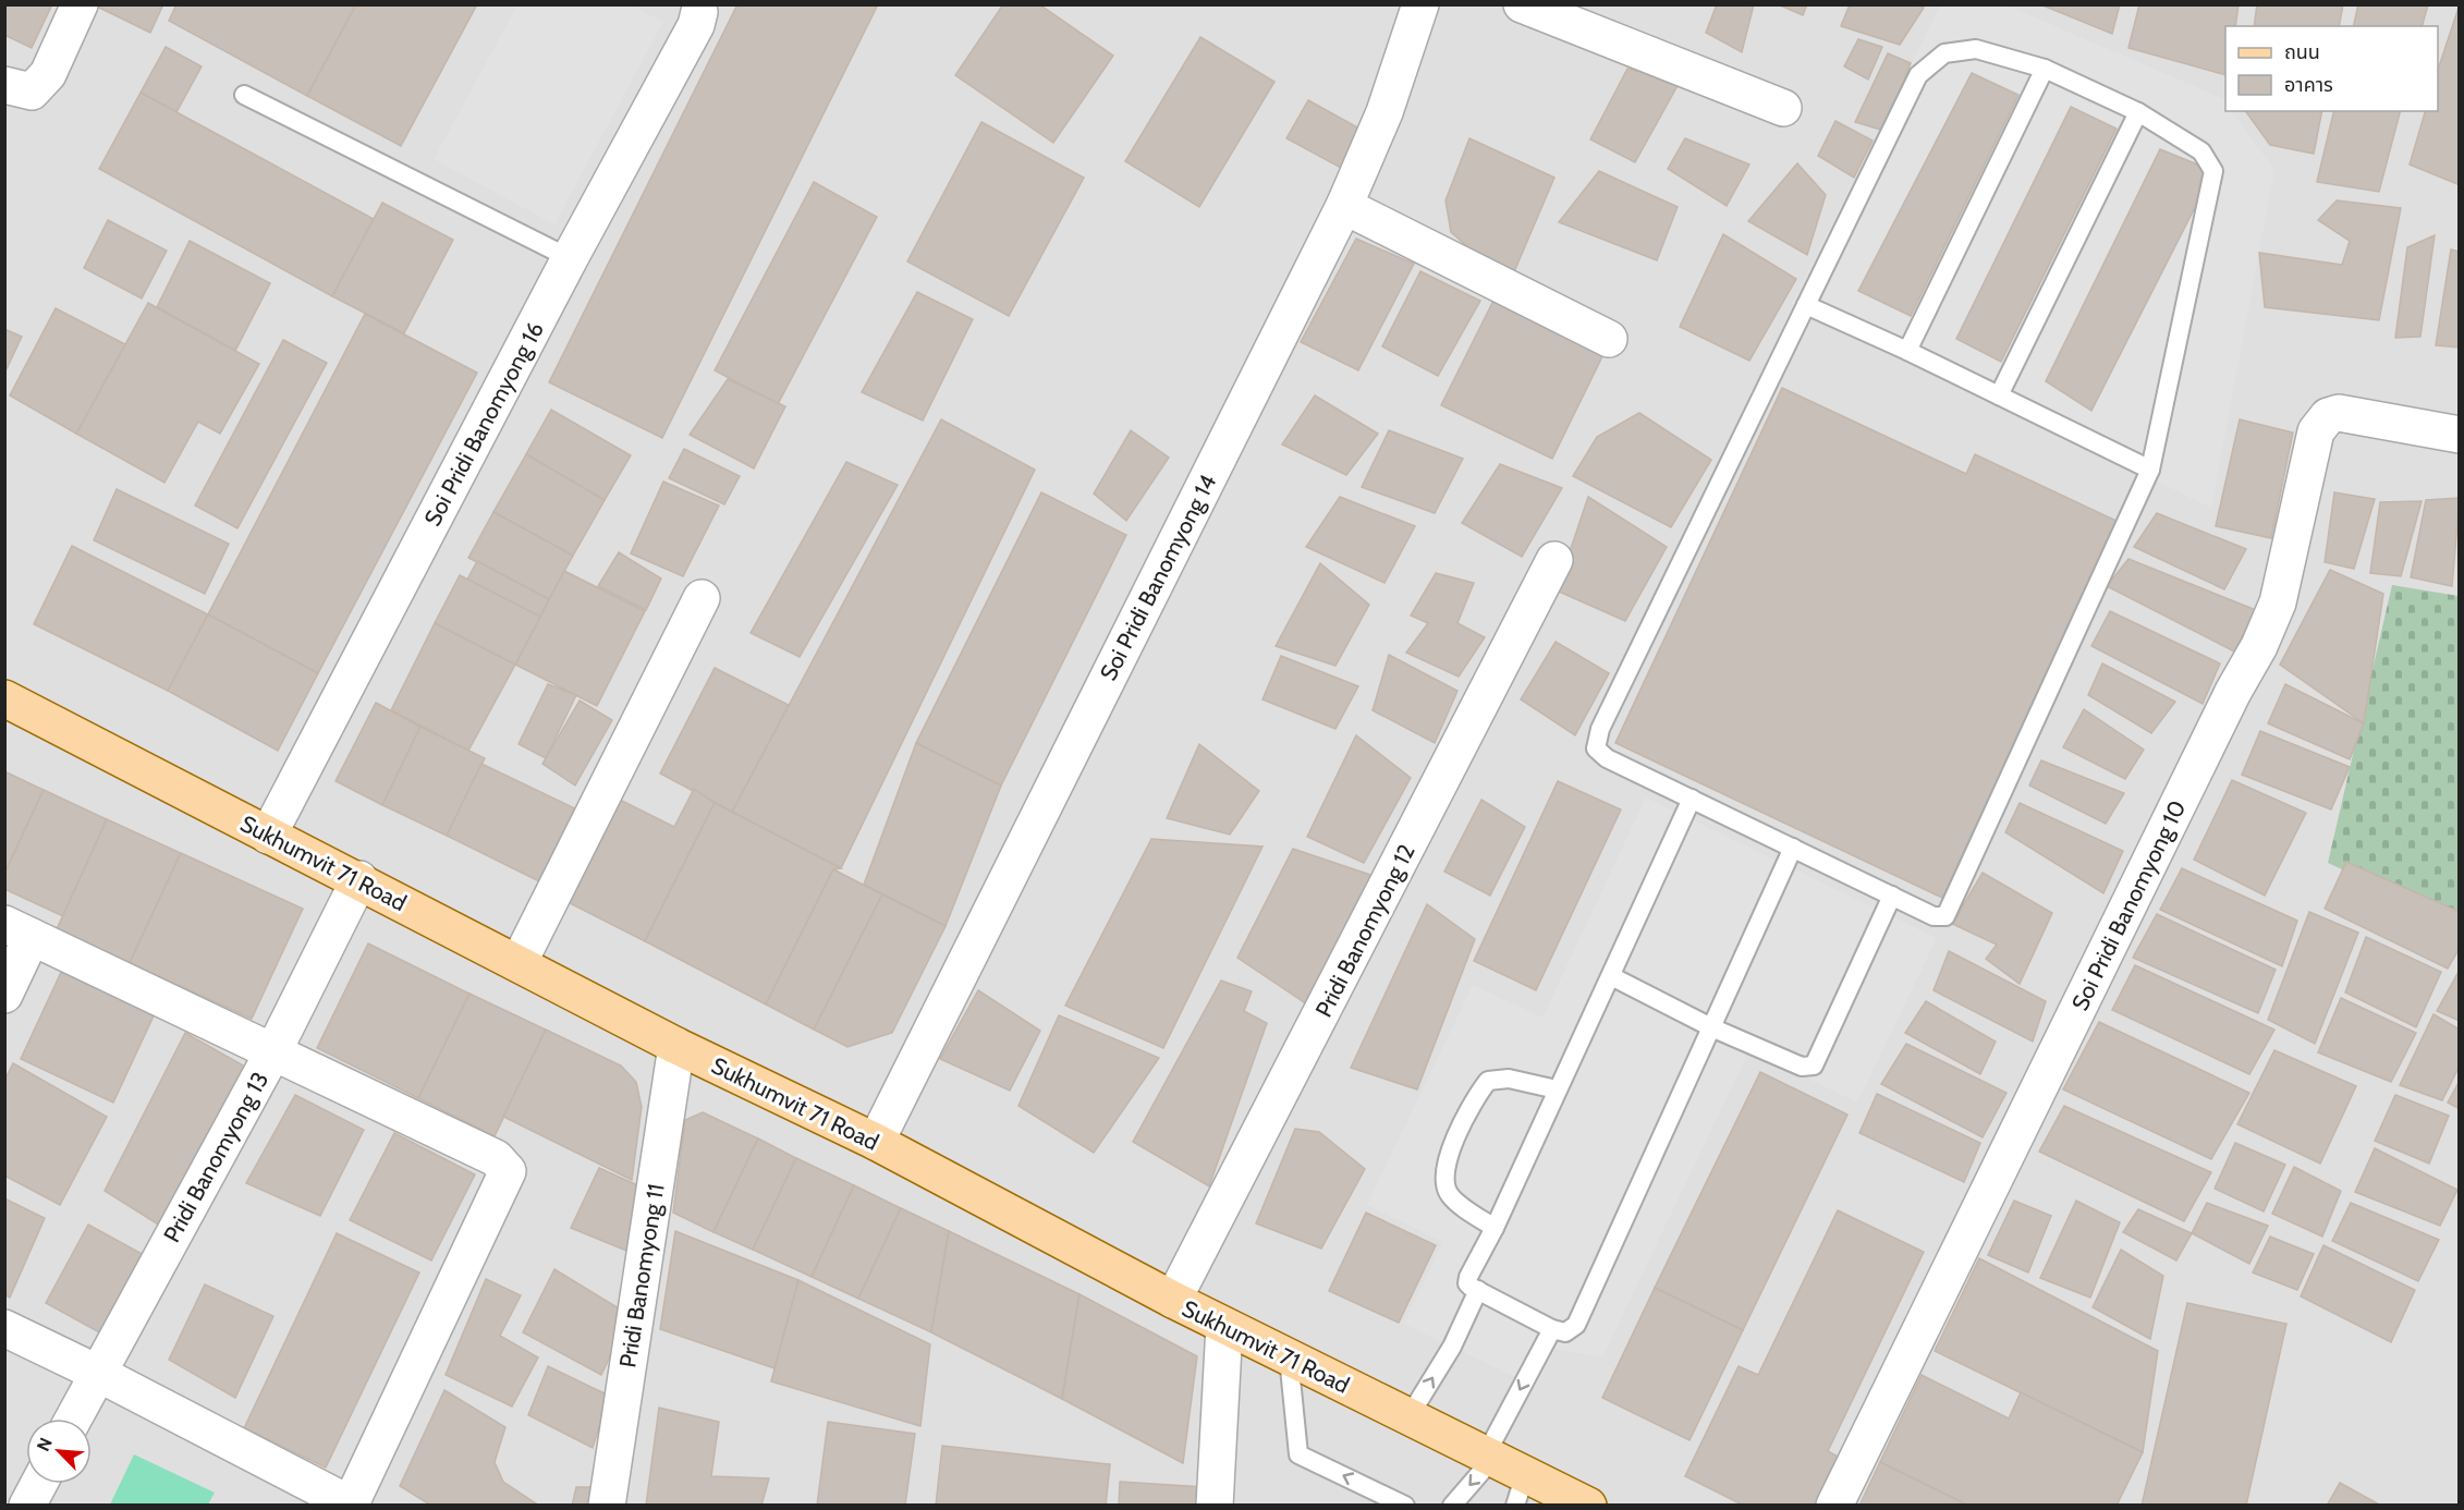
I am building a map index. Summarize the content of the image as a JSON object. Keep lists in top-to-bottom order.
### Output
{
  "streets": {
    "main road": ["Sukhumvit 71 Road"],
    "street": [
      "Soi Pridi Banomyong 16",
      "Soi Pridi Banomyong 14",
      "Soi Pridi Banomyong 10",
      "Pridi Banomyong 12",
      "Pridi Banomyong 13",
      "Pridi Banomyong 11"
    ]
  },
  "crossings": [
    ["Soi Pridi Banomyong 16", "Sukhumvit 71 Road"],
    ["Soi Pridi Banomyong 14", "Sukhumvit 71 Road"],
    ["Sukhumvit 71 Road", "Pridi Banomyong 12"],
    ["Sukhumvit 71 Road", "Pridi Banomyong 13"],
    ["Sukhumvit 71 Road", "Pridi Banomyong 11"]
  ],
  "legend": ["ถนน", "อาคาร"],
  "north": "top left"
}
